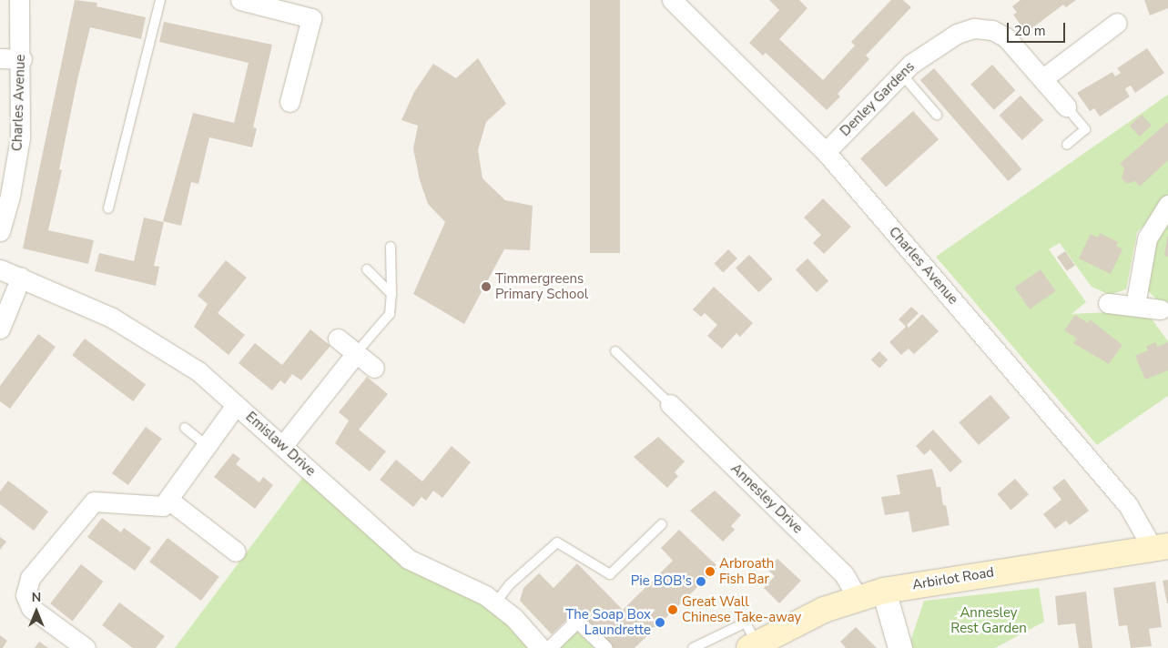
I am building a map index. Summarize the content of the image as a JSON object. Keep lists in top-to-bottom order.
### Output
{
  "streets": {
    "main road": ["Arbirlot Road"],
    "street": [
      "Denley Gardens",
      "Charles Avenue",
      "Emislaw Drive",
      "Annesley Drive"
    ]
  },
  "crossings": [
    ["Denley Gardens", "Charles Avenue"],
    ["Charles Avenue", "Arbirlot Road"],
    ["Annesley Drive", "Arbirlot Road"]
  ],
  "parks": ["Annesley Rest Garden"],
  "places": [
    "Timmergreens Primary School",
    "Arbroath Fish Bar",
    "Pie BOB's",
    "Great Wall Chinese Take-away",
    "The Soap Box Laundrette"
  ],
  "scale_bar": "20 m",
  "north": "top"
}
